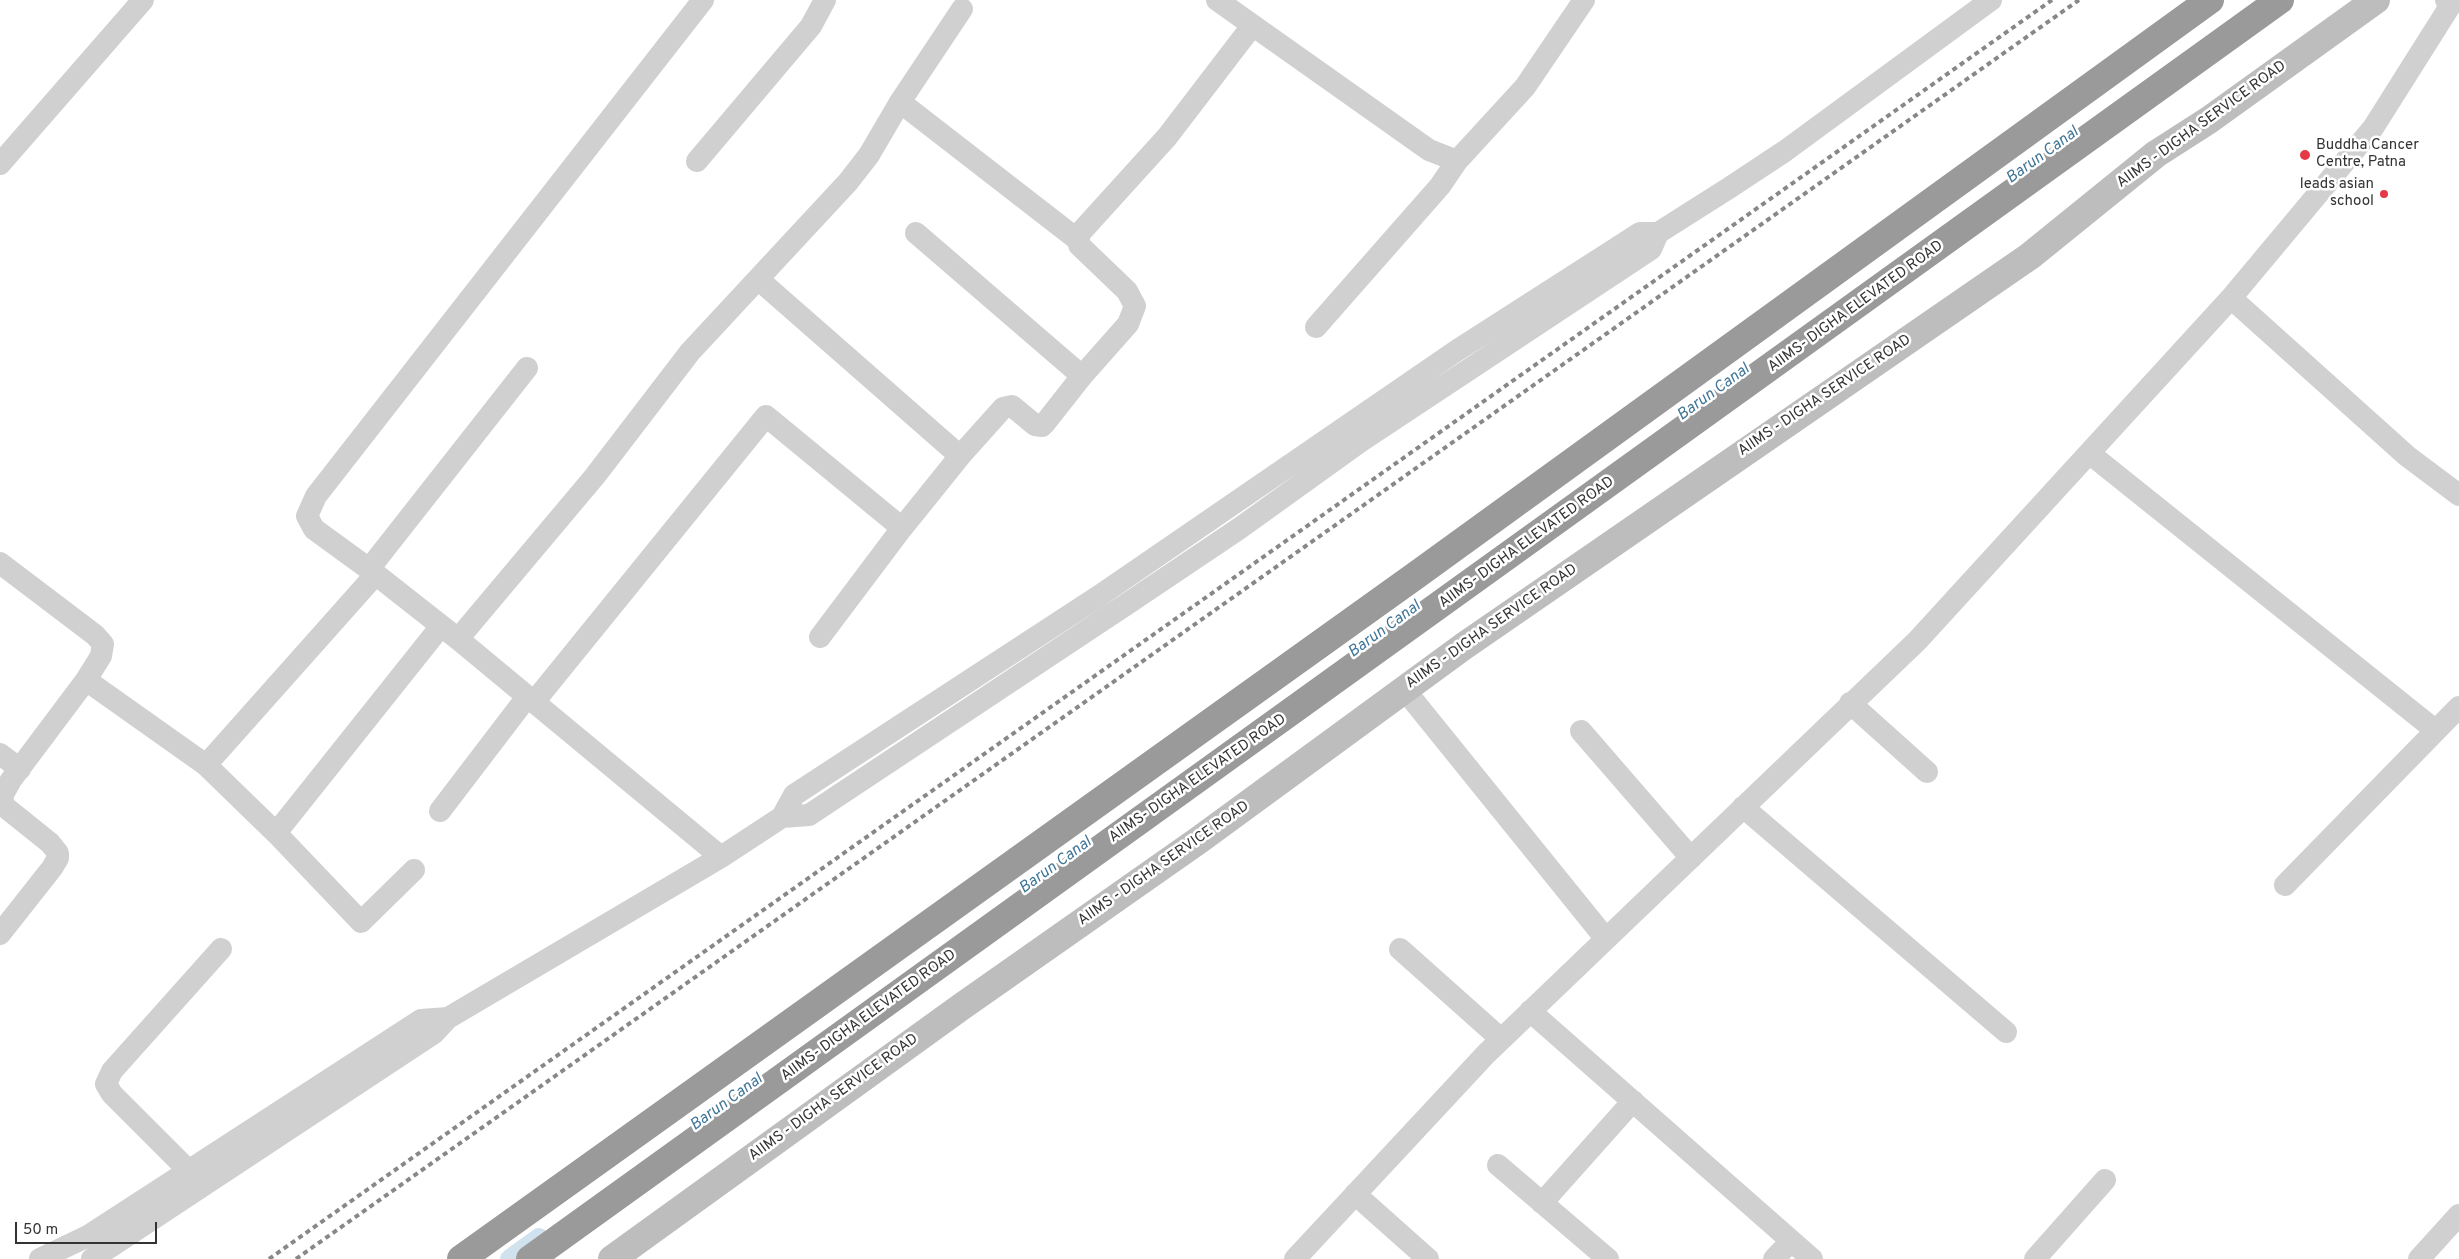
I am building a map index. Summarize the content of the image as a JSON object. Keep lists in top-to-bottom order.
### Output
{
  "streets": {
    "highway": ["AIIMS- DIGHA ELEVATED ROAD"],
    "main road": ["AIIMS - DIGHA SERVICE ROAD"]
  },
  "water": ["Barun Canal"],
  "places": ["Buddha Cancer Centre, Patna", "leads asian school"],
  "scale_bar": "50 m"
}
